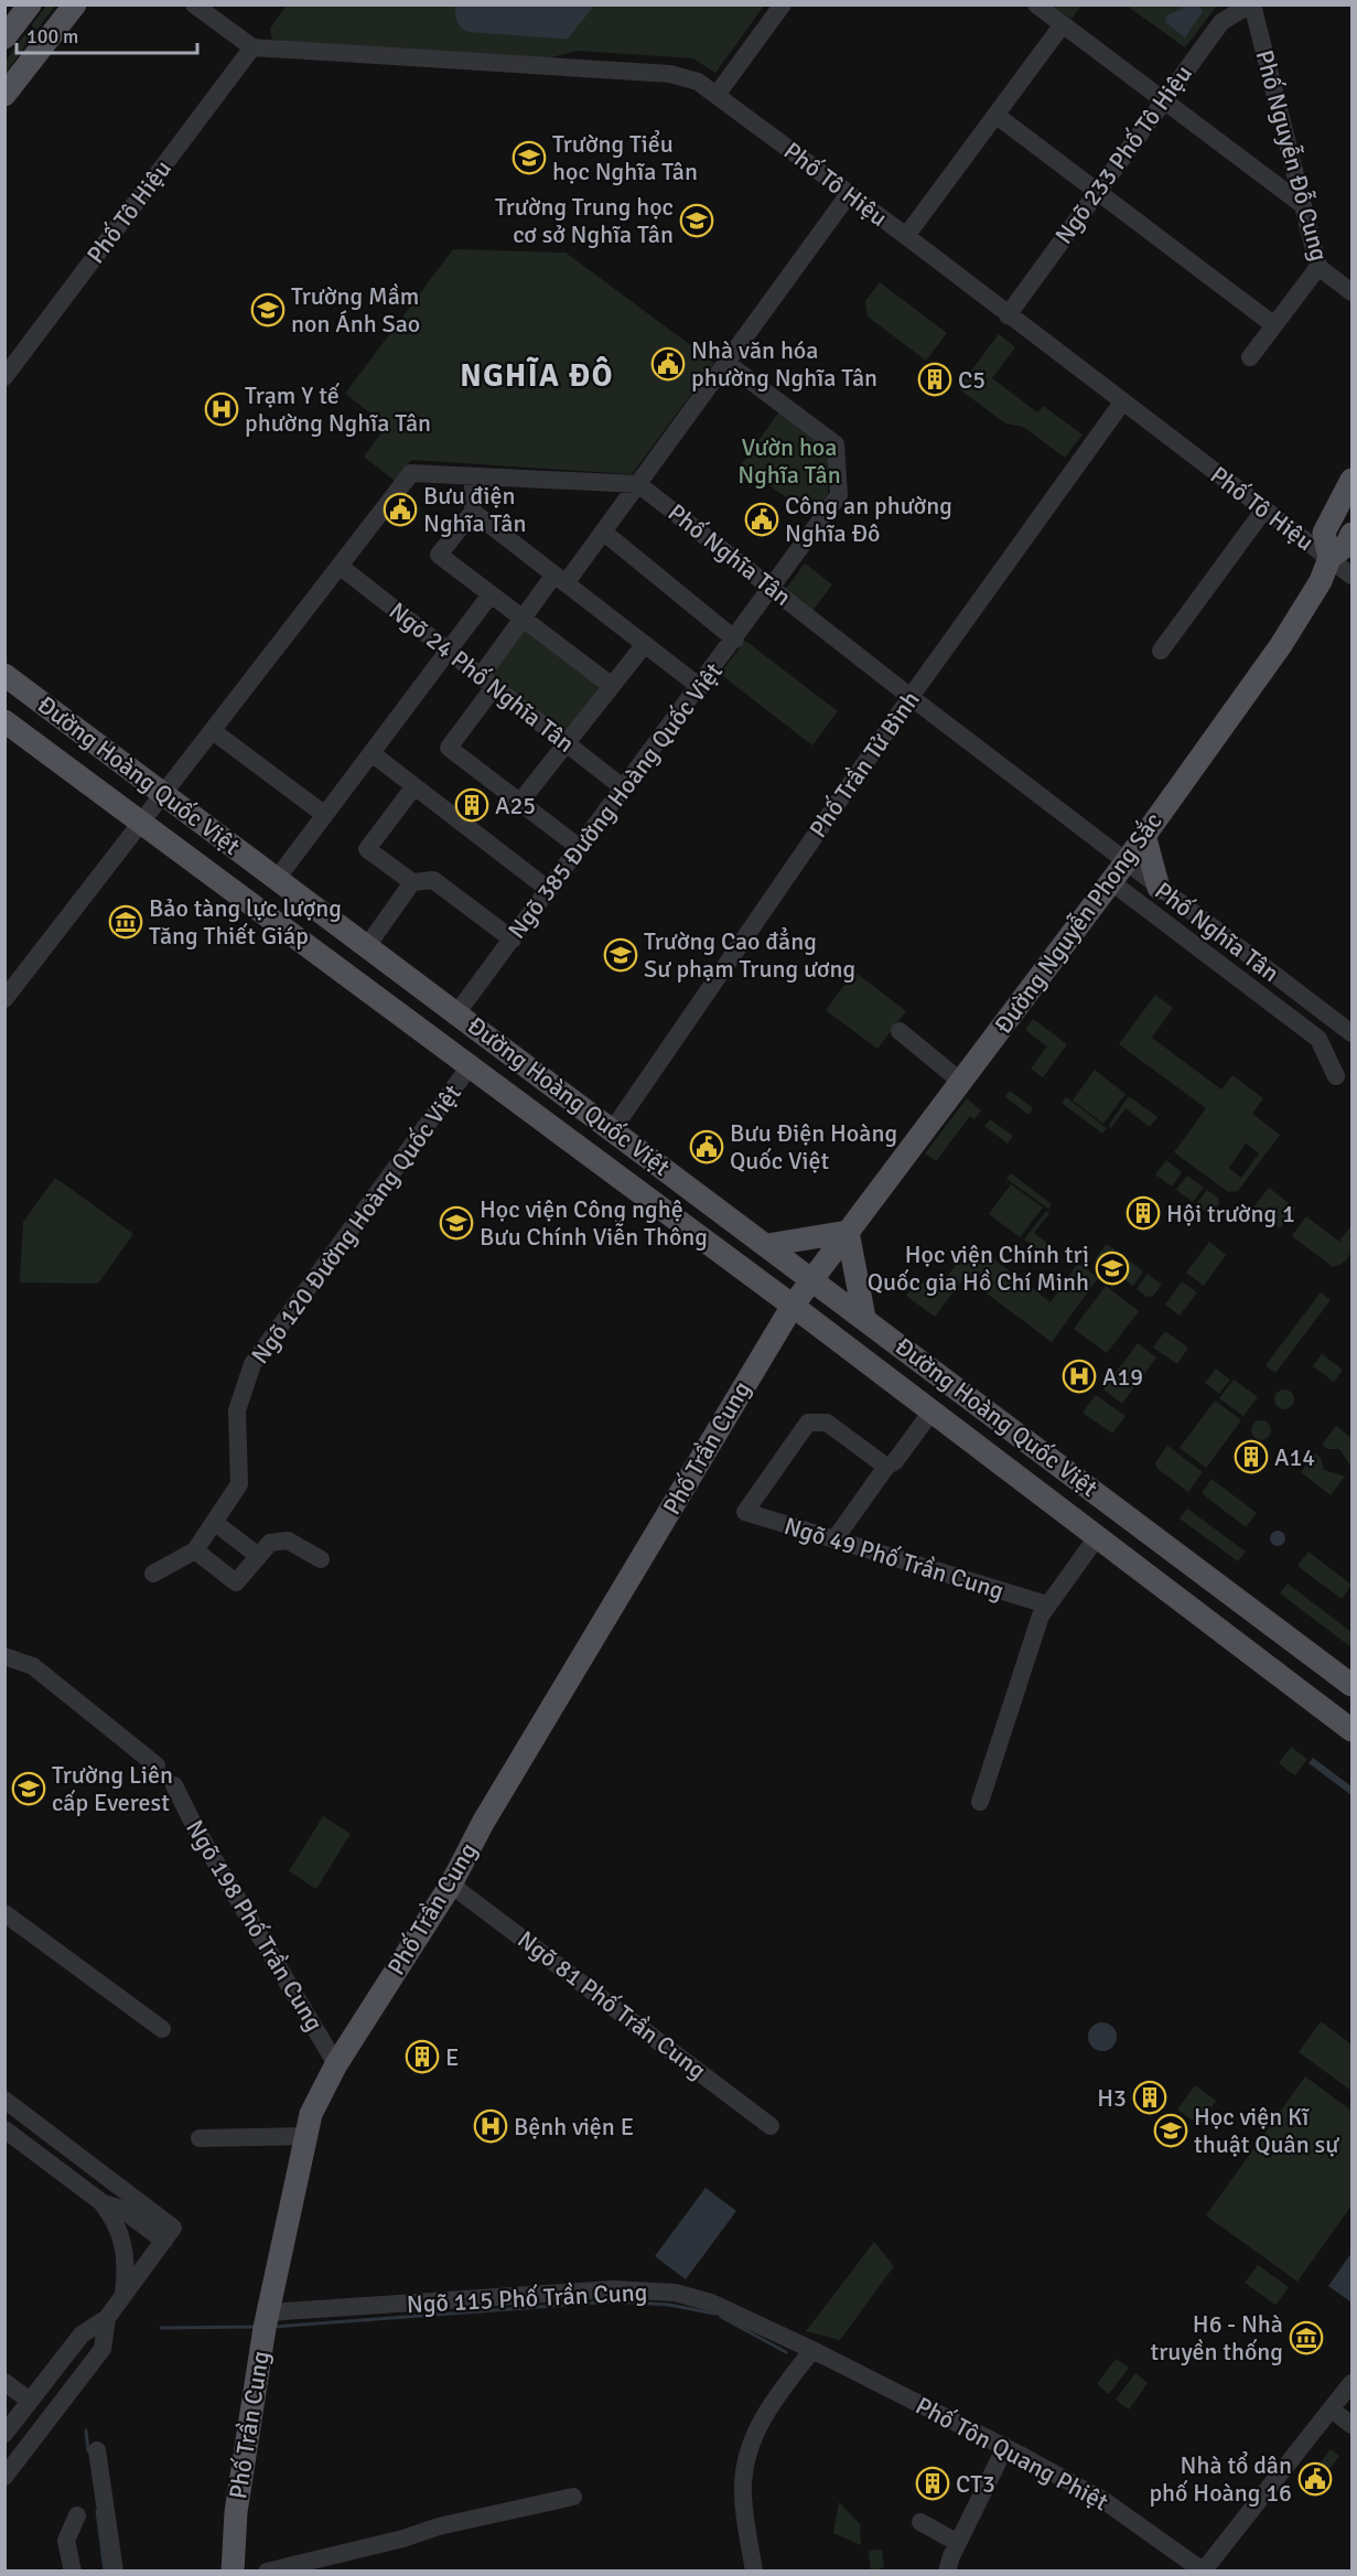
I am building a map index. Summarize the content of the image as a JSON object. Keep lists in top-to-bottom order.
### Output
{
  "streets": {
    "main road": ["Đường Hoàng Quốc Việt", "Đường Nguyễn Phong Sắc", "Phố Trần Cung"],
    "street": [
      "Ngõ 233 Phố Tô Hiệu",
      "Phố Nguyễn Đỗ Cung",
      "Phố Tô Hiệu",
      "Phố Nghĩa Tân",
      "Ngõ 24 Phố Nghĩa Tân",
      "Phố Trần Tử Bình",
      "Ngõ 385 Đường Hoàng Quốc Việt",
      "Ngõ 120 Đường Hoàng Quốc Việt",
      "Ngõ 49 Phố Trần Cung",
      "Ngõ 198 Phố Trần Cung",
      "Ngõ 81 Phố Trần Cung",
      "Ngõ 115 Phố Trần Cung",
      "Phố Tôn Quang Phiệt"
    ]
  },
  "crossings": [
    ["Ngõ 233 Phố Tô Hiệu", "Phố Nguyễn Đỗ Cung"],
    ["Ngõ 233 Phố Tô Hiệu", "Phố Tô Hiệu"],
    ["Phố Tô Hiệu", "Phố Trần Tử Bình"],
    ["Phố Tô Hiệu", "Đường Nguyễn Phong Sắc"],
    ["Phố Nghĩa Tân", "Phố Trần Tử Bình"],
    ["Phố Nghĩa Tân", "Ngõ 385 Đường Hoàng Quốc Việt"],
    ["Phố Nghĩa Tân", "Đường Nguyễn Phong Sắc"],
    ["Ngõ 24 Phố Nghĩa Tân", "Ngõ 385 Đường Hoàng Quốc Việt"],
    ["Phố Trần Tử Bình", "Đường Hoàng Quốc Việt"],
    ["Đường Hoàng Quốc Việt", "Ngõ 385 Đường Hoàng Quốc Việt"],
    ["Đường Hoàng Quốc Việt", "Đường Nguyễn Phong Sắc"],
    ["Đường Hoàng Quốc Việt", "Ngõ 120 Đường Hoàng Quốc Việt"],
    ["Đường Hoàng Quốc Việt", "Phố Trần Cung"],
    ["Đường Nguyễn Phong Sắc", "Phố Trần Cung"],
    ["Phố Trần Cung", "Ngõ 198 Phố Trần Cung"],
    ["Phố Trần Cung", "Ngõ 81 Phố Trần Cung"],
    ["Phố Trần Cung", "Ngõ 115 Phố Trần Cung"],
    ["Ngõ 115 Phố Trần Cung", "Phố Tôn Quang Phiệt"]
  ],
  "districts": ["NGHĨA ĐÔ"],
  "parks": ["Vườn hoa Nghĩa Tân"],
  "places": {
    "school or university": [
      "Trường Tiểu học Nghĩa Tân",
      "Trường Trung học cơ sở Nghĩa Tân",
      "Trường Mầm non Ánh Sao",
      "Trường Cao đẳng Sư phạm Trung ương",
      "Học viện Công nghệ Bưu Chính Viễn Thông",
      "Học viện Chính trị Quốc gia Hồ Chí Minh",
      "Trường Liên cấp Everest",
      "Học viện Kĩ thuật Quân sự"
    ],
    "public building": [
      "Nhà văn hóa phường Nghĩa Tân",
      "Bưu điện Nghĩa Tân",
      "Công an phường Nghĩa Đô",
      "Bưu Điện Hoàng Quốc Việt",
      "Nhà tổ dân phố Hoàng 16"
    ],
    "building": [
      "C5",
      "A25",
      "Hội trường 1",
      "A14",
      "E",
      "H3",
      "CT3"
    ],
    "hospital": ["Trạm Y tế phường Nghĩa Tân", "A19", "Bệnh viện E"],
    "museum": ["Bảo tàng lực lượng Tăng Thiết Giáp", "H6 - Nhà truyền thống"]
  },
  "scale_bar": "100 m"
}
